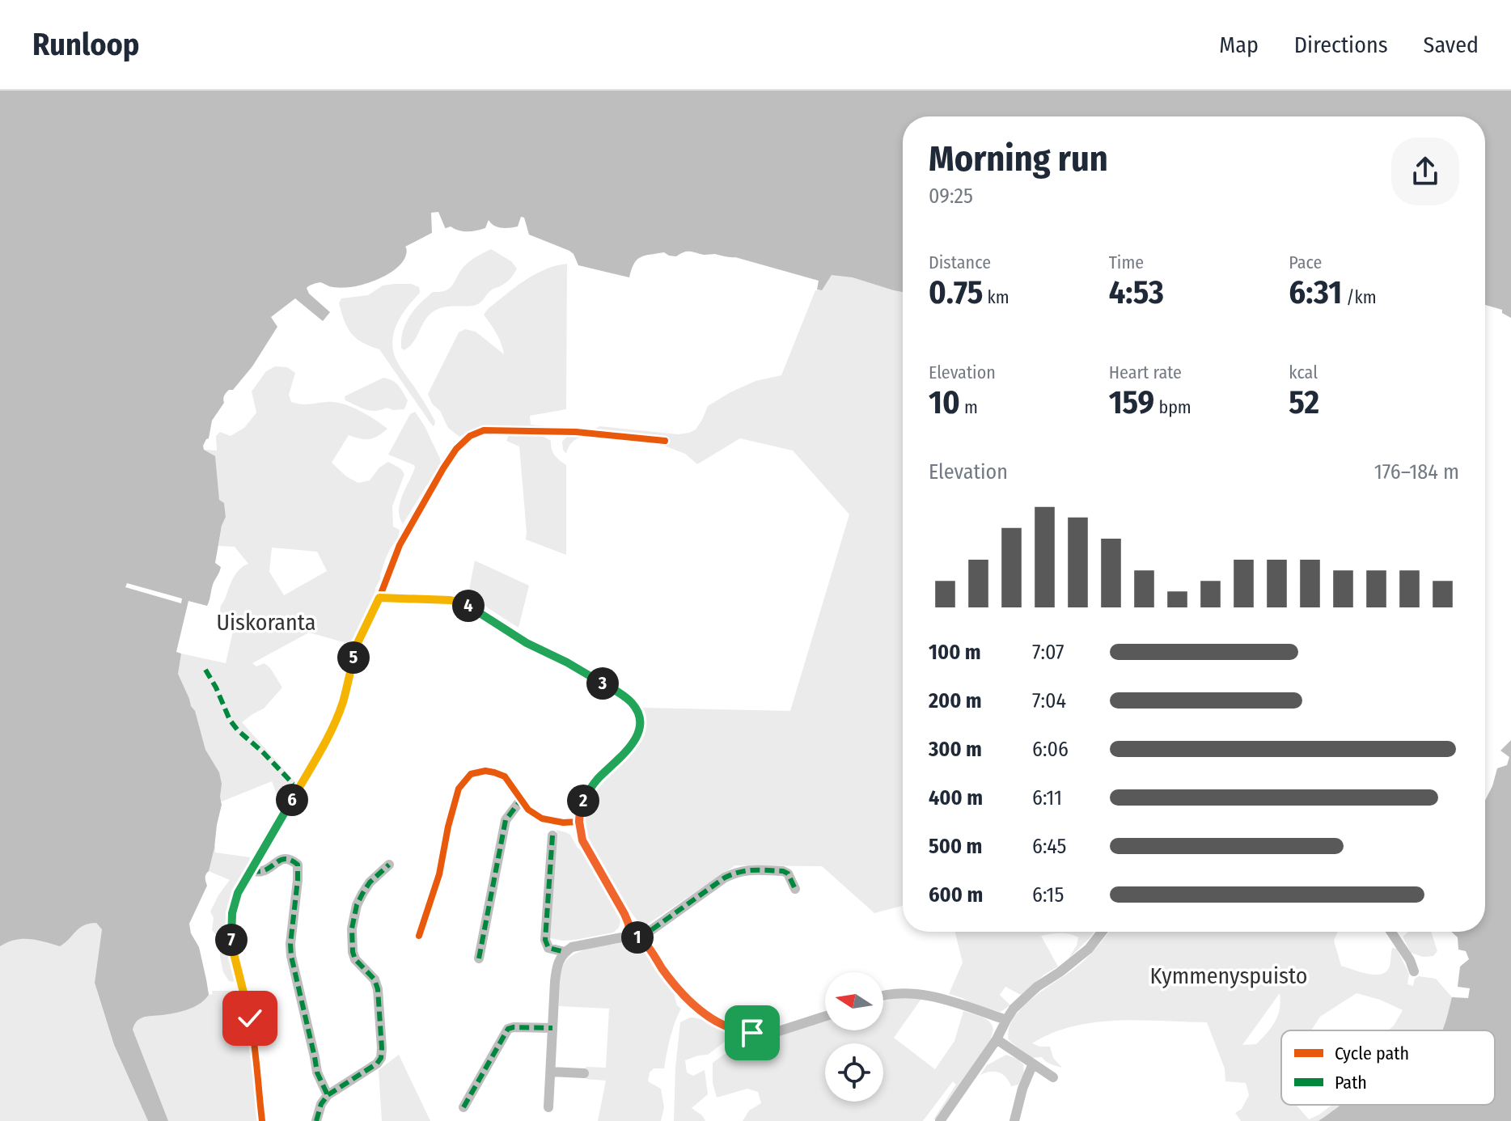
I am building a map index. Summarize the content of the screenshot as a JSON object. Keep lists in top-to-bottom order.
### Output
{
  "parks": ["Uiskoranta", "Kymmenyspuisto"],
  "legend": ["Cycle path", "Path"],
  "north": "left",
  "page": {
    "header": "Runloop",
    "nav": ["Map", "Directions", "Saved"],
    "heading": ["Morning run", "09:25"],
    "stats": [
      ["Distance", "0.75 km"],
      ["Time", "4:53"],
      ["Pace", "6:31 /km"],
      ["Elevation", "10 m"],
      ["Heart rate", "159 bpm"],
      ["kcal", "52"]
    ],
    "chart": ["Elevation", "176–184 m"],
    "pins": [
      "4",
      "5",
      "3",
      "6",
      "2",
      "1",
      "7"
    ],
    "list": [
      {
        "name": "100 m",
        "note": "7:07"
      },
      {
        "name": "200 m",
        "note": "7:04"
      },
      {
        "name": "300 m",
        "note": "6:06"
      },
      {
        "name": "400 m",
        "note": "6:11"
      },
      {
        "name": "500 m",
        "note": "6:45"
      },
      {
        "name": "600 m",
        "note": "6:15"
      }
    ]
  }
}
